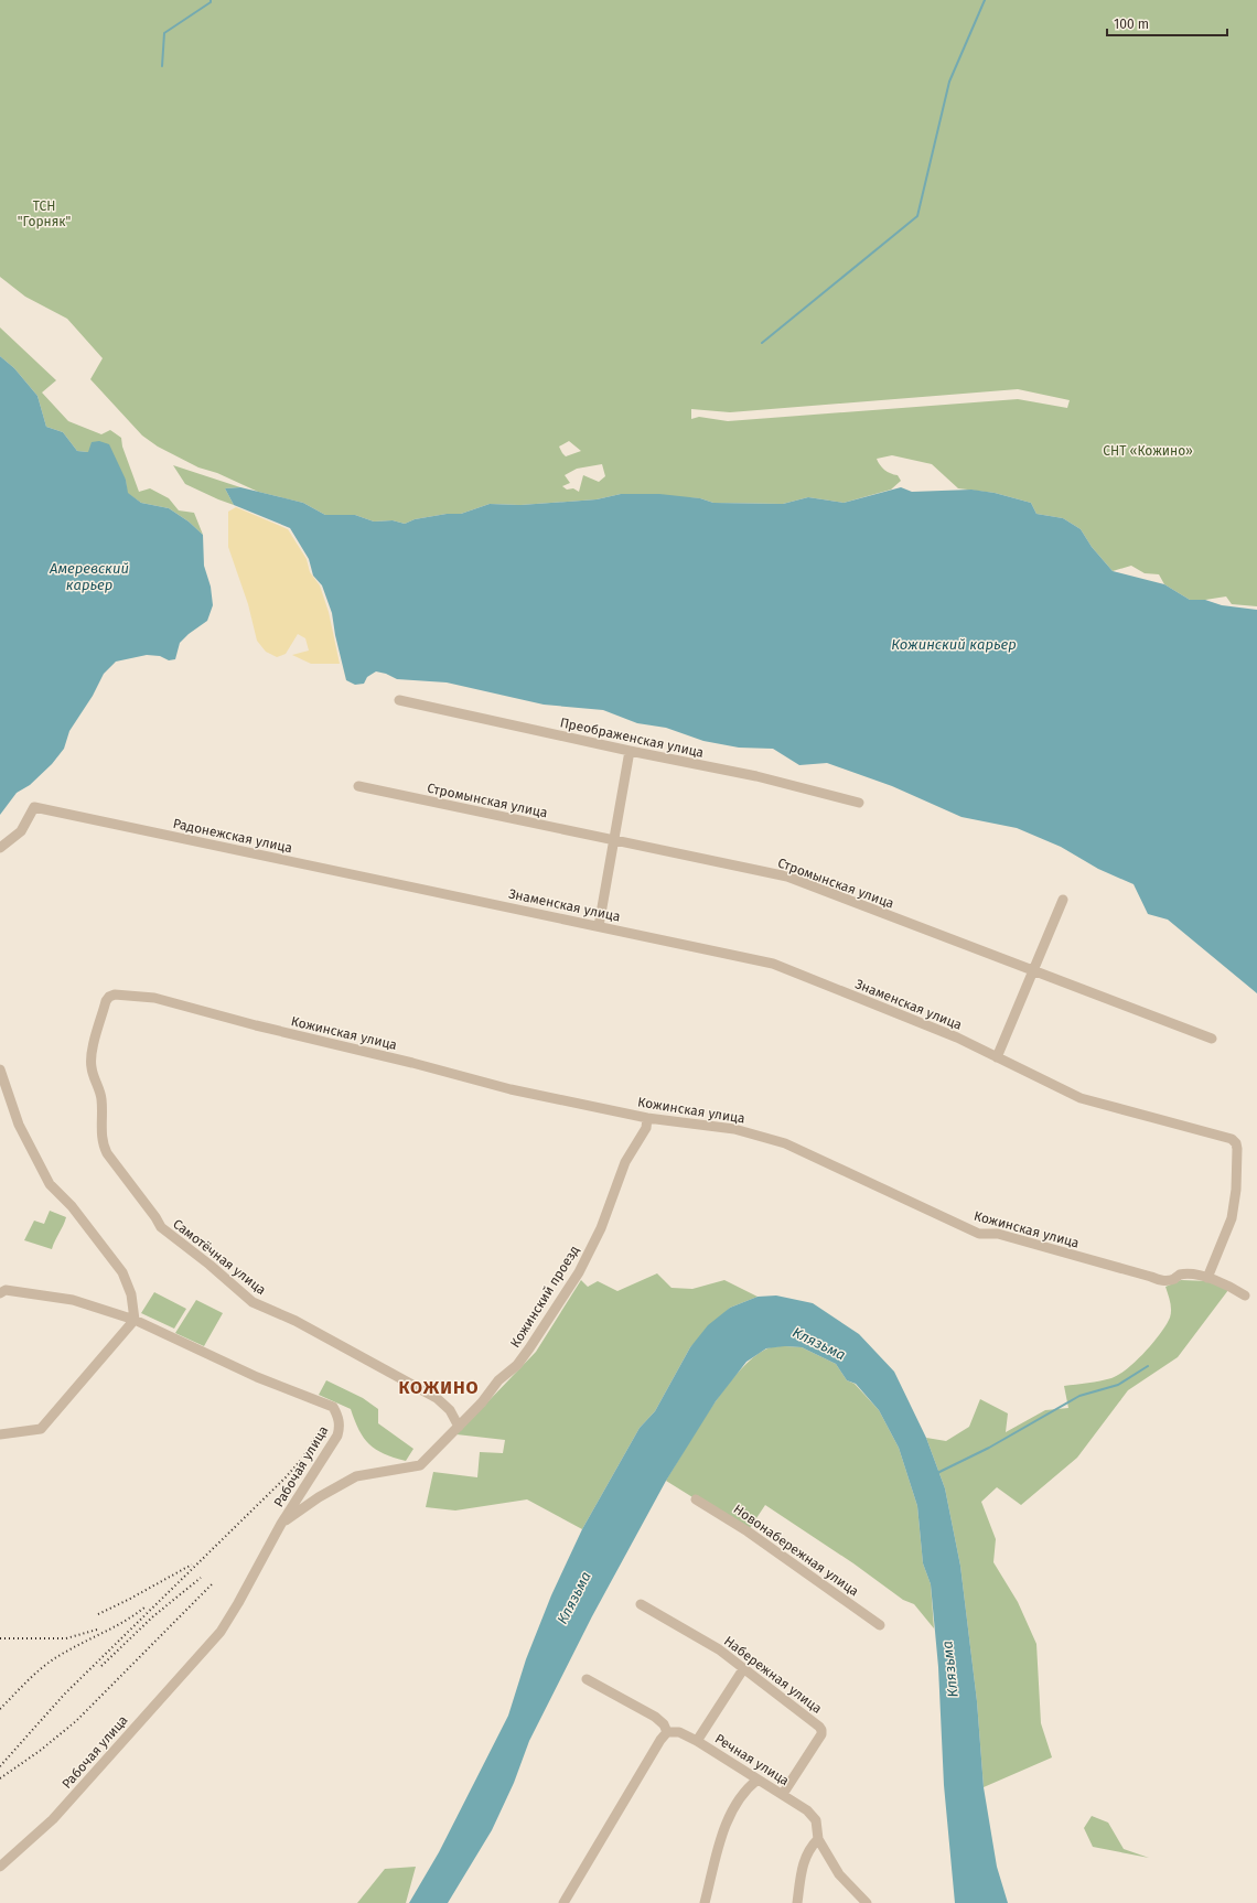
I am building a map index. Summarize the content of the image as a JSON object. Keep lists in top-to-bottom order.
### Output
{
  "streets": {
    "street": [
      "Преображенская улица",
      "Стромынская улица",
      "Радонежская улица",
      "Знаменская улица",
      "Кожинская улица",
      "Самотёчная улица",
      "Кожинский проезд",
      "Рабочая улица",
      "Новонабережная улица",
      "Набережная улица",
      "Речная улица"
    ]
  },
  "crossings": [
    ["Радонежская улица", "Знаменская улица"],
    ["Знаменская улица", "Кожинская улица"],
    ["Кожинская улица", "Самотёчная улица"],
    ["Кожинская улица", "Кожинский проезд"],
    ["Самотёчная улица", "Кожинский проезд"],
    ["Кожинский проезд", "Рабочая улица"],
    ["Набережная улица", "Речная улица"]
  ],
  "districts": ["КОЖИНО"],
  "water": ["Амеревский карьер", "Кожинский карьер", "Клязьма"],
  "parks": ["ТСН \"Горняк\"", "СНТ «Кожино»"],
  "scale_bar": "100 m"
}
